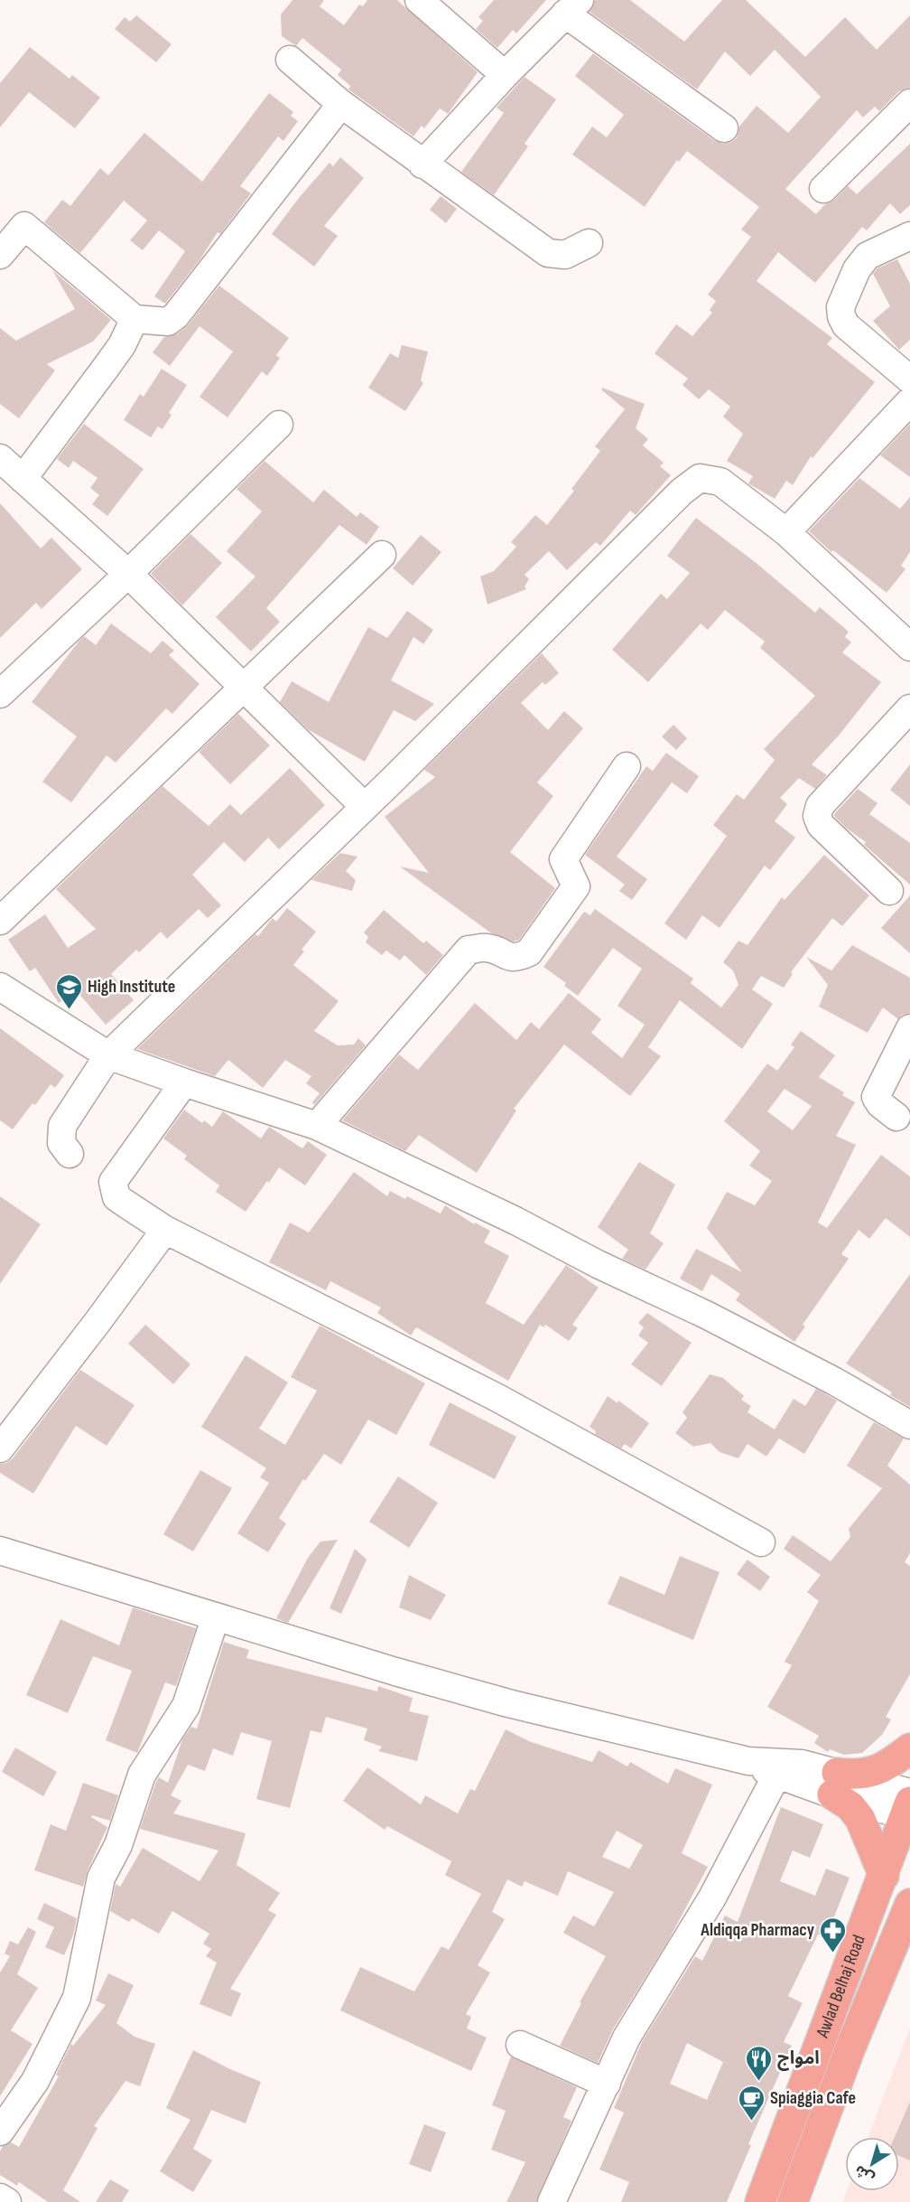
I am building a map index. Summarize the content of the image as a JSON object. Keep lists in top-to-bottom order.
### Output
{
  "streets": {
    "main road": ["Awlad Belhaj Road"]
  },
  "places": {
    "school or university": ["High Institute"],
    "pharmacy": ["Aldiqqa Pharmacy"],
    "restaurant": ["امواج"],
    "cafe": ["Spiaggia Cafe"]
  },
  "north": "bottom left"
}
